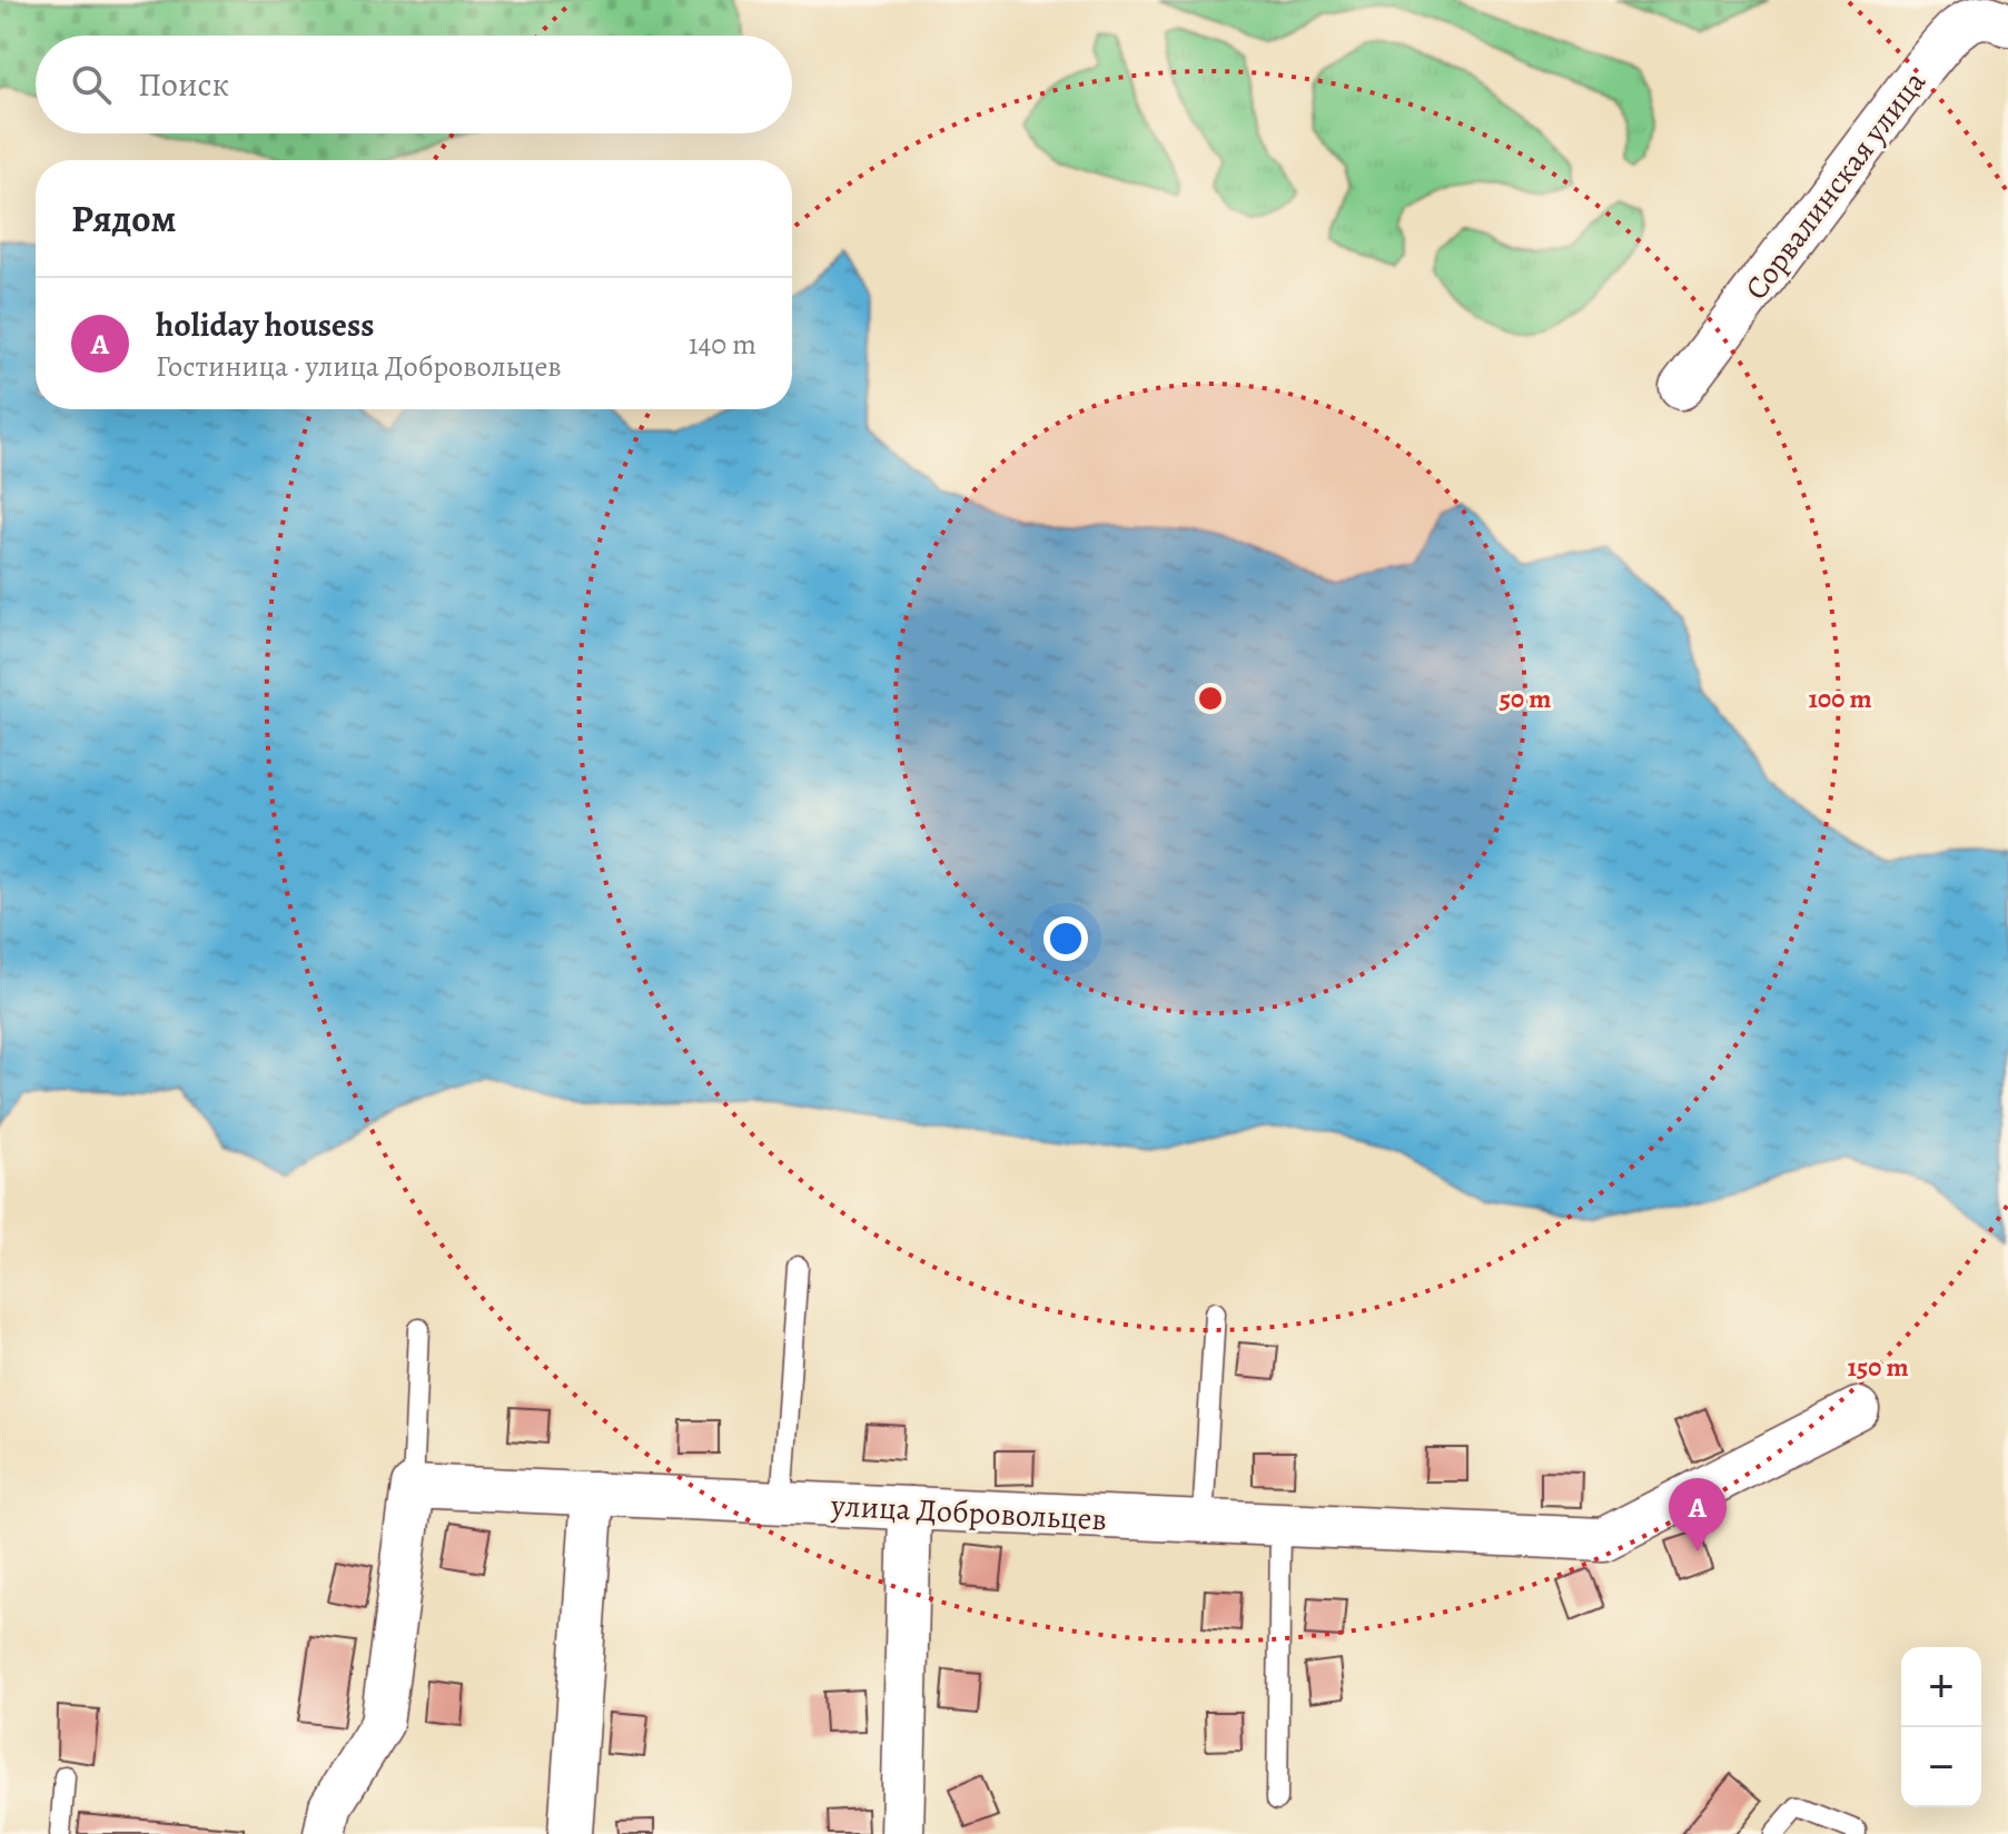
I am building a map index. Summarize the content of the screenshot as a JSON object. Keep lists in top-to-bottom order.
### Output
{
  "streets": {
    "street": ["Сорвалинская улица", "улица Добровольцев"]
  },
  "page": {
    "search": "Поиск",
    "heading": "Рядом",
    "list": [
      {
        "mark": "A",
        "name": "holiday housess",
        "note": "Гостиница · улица Добровольцев",
        "value": "140 m"
      }
    ],
    "pins": "A",
    "map_buttons": ["+", "−"]
  },
  "rings": ["50 m", "100 m", "150 m"]
}
